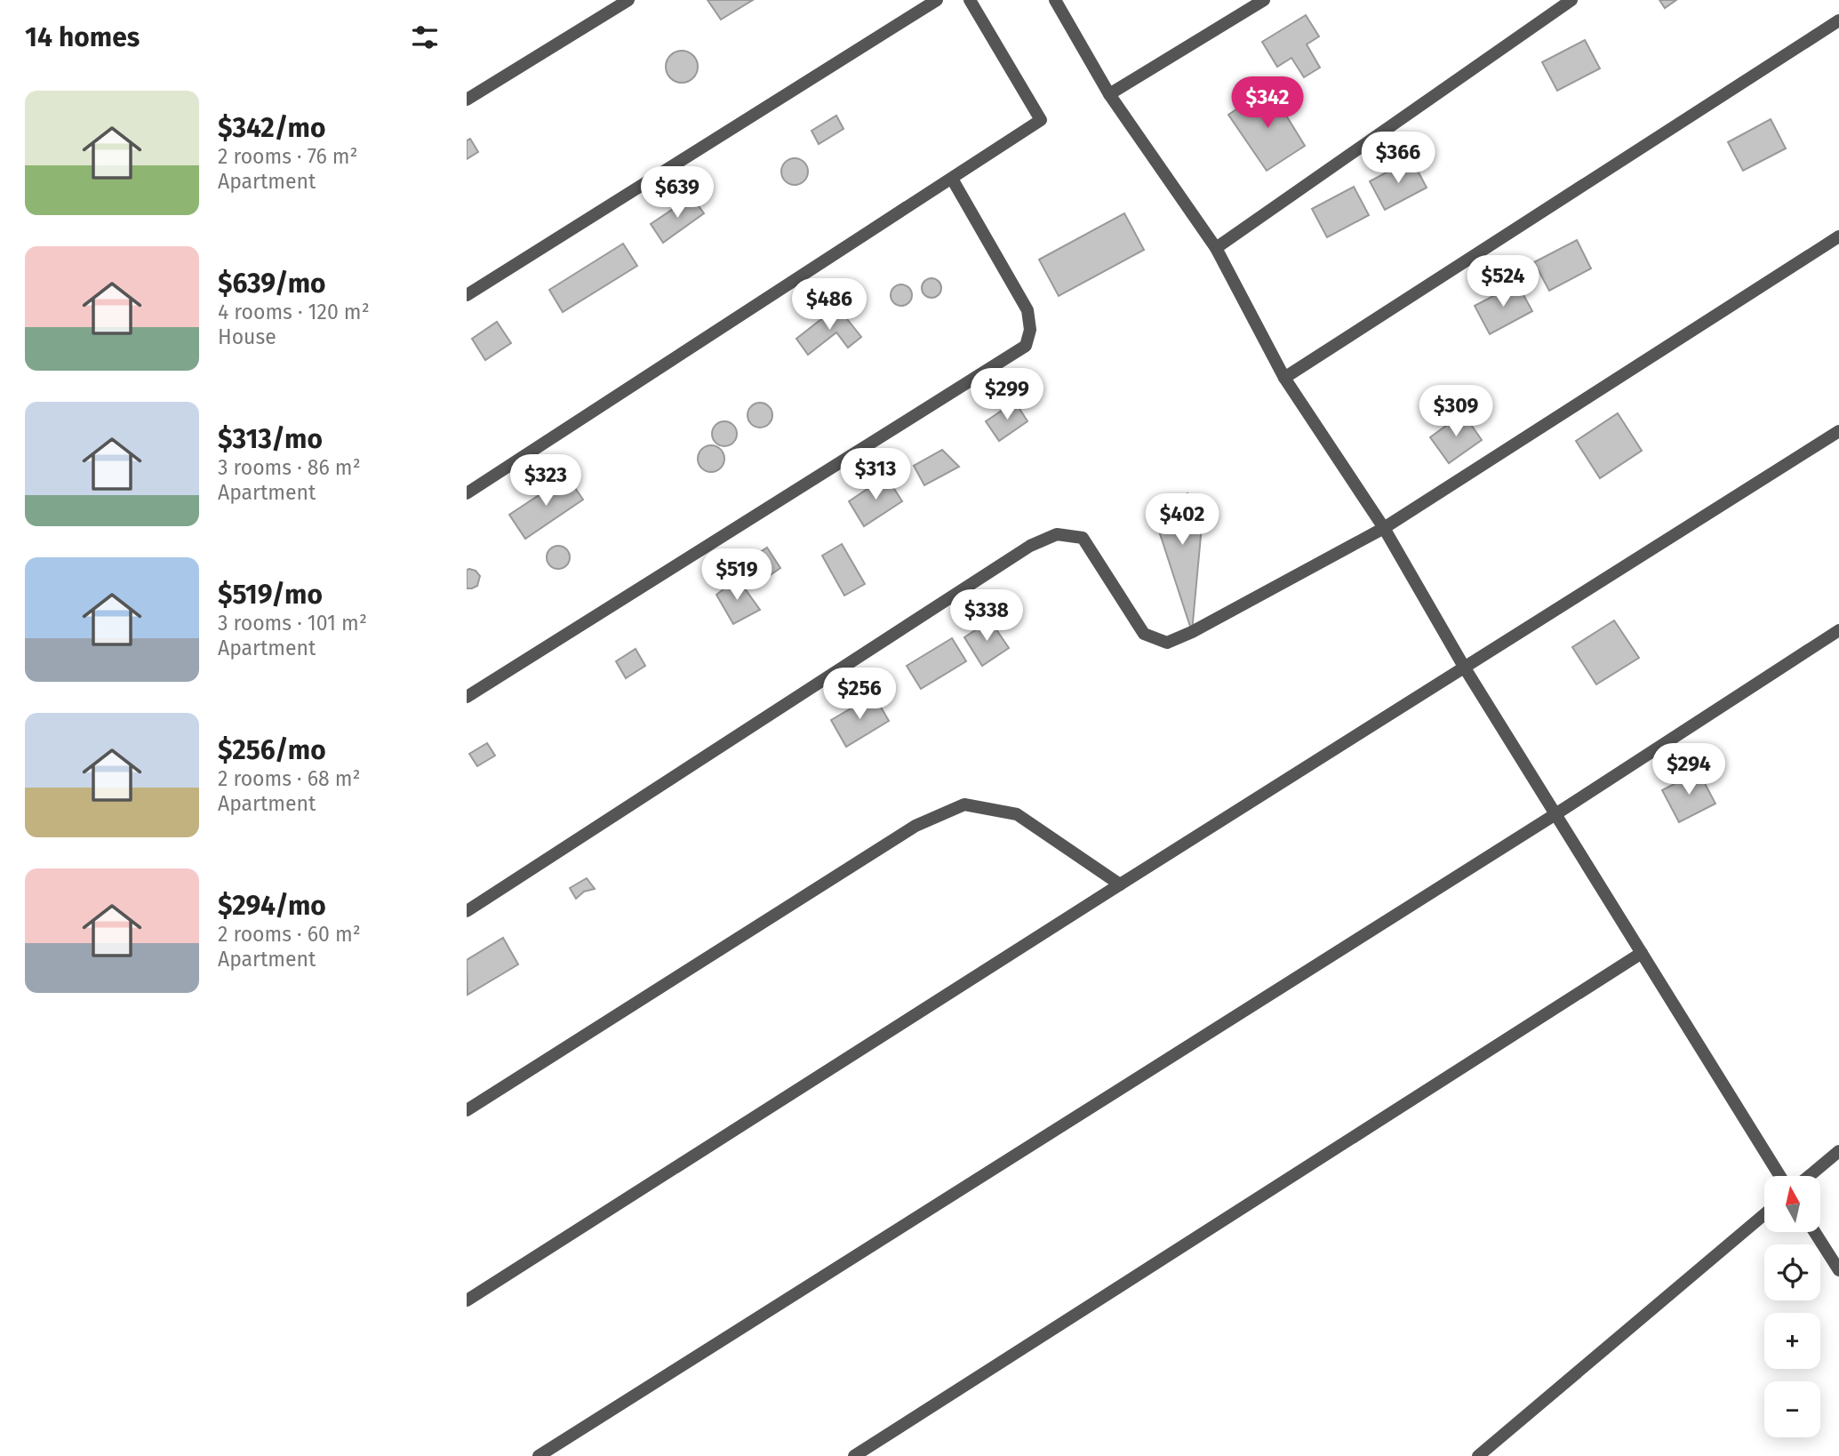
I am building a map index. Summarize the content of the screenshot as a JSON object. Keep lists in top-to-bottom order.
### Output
{
  "north": "top",
  "page": {
    "heading": "14 homes",
    "list": [
      {
        "name": "$342/mo",
        "note": "2 rooms · 76 m² · Apartment"
      },
      {
        "name": "$639/mo",
        "note": "4 rooms · 120 m² · House"
      },
      {
        "name": "$313/mo",
        "note": "3 rooms · 86 m² · Apartment"
      },
      {
        "name": "$519/mo",
        "note": "3 rooms · 101 m² · Apartment"
      },
      {
        "name": "$256/mo",
        "note": "2 rooms · 68 m² · Apartment"
      },
      {
        "name": "$294/mo",
        "note": "2 rooms · 60 m² · Apartment"
      }
    ],
    "price": [
      "$342",
      "$366",
      "$639",
      "$524",
      "$486",
      "$299",
      "$309",
      "$313",
      "$323",
      "$402",
      "$519",
      "$338",
      "$256",
      "$294"
    ],
    "map_buttons": ["+", "−"]
  }
}
